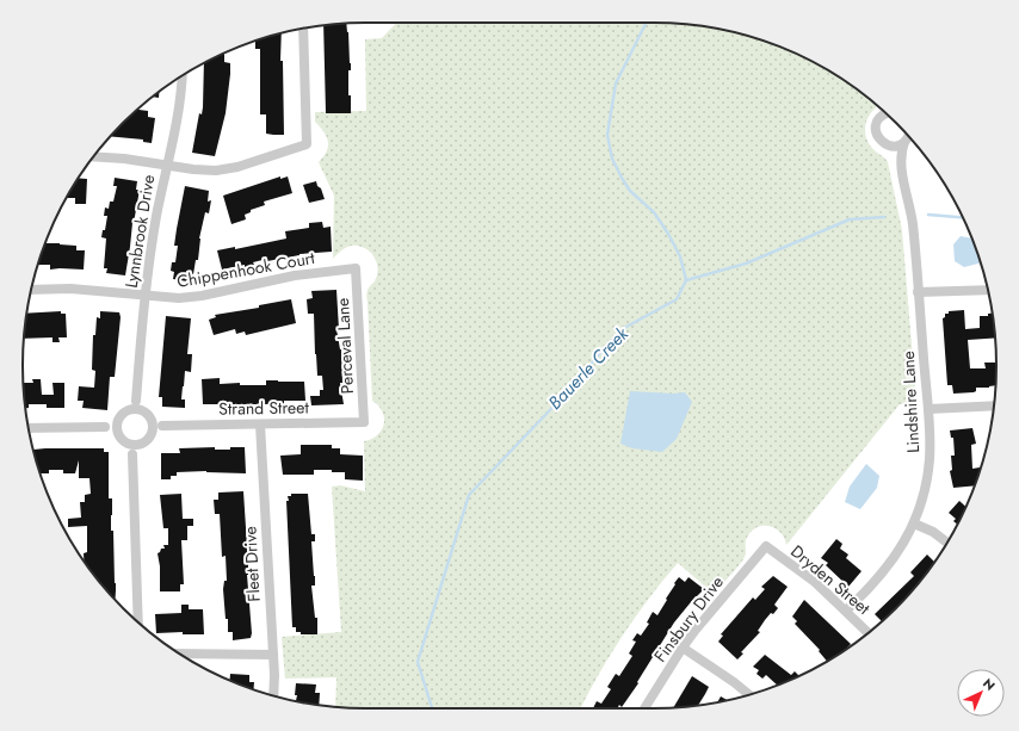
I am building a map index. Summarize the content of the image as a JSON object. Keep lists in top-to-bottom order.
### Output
{
  "streets": {
    "street": [
      "Lynnbrook Drive",
      "Chippenhook Court",
      "Perceval Lane",
      "Lindshire Lane",
      "Strand Street",
      "Fleet Drive",
      "Dryden Street",
      "Finsbury Drive"
    ]
  },
  "crossings": [
    ["Lynnbrook Drive", "Chippenhook Court"],
    ["Lynnbrook Drive", "Strand Street"],
    ["Chippenhook Court", "Perceval Lane"],
    ["Perceval Lane", "Strand Street"],
    ["Lindshire Lane", "Dryden Street"],
    ["Strand Street", "Fleet Drive"],
    ["Dryden Street", "Finsbury Drive"]
  ],
  "water": ["Bauerle Creek"],
  "north": "top right"
}
